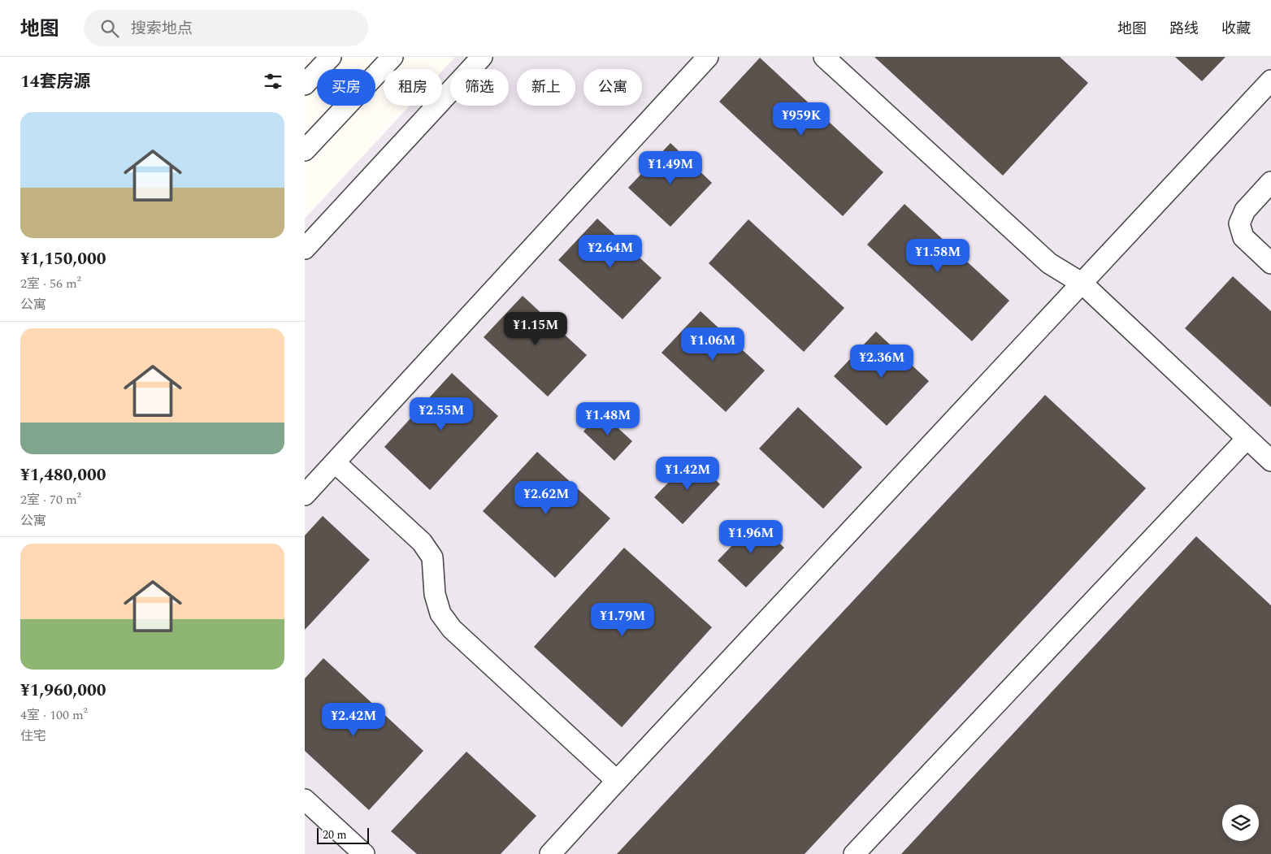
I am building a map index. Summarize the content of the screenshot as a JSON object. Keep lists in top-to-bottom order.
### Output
{
  "scale_bar": "20 m",
  "page": {
    "header": "地图",
    "search": "搜索地点",
    "nav": ["地图", "路线", "收藏"],
    "heading": "14套房源",
    "chip": [
      "买房",
      "租房",
      "筛选",
      "新上",
      "公寓"
    ],
    "price": [
      "¥959K",
      "¥1.49M",
      "¥2.64M",
      "¥1.58M",
      "¥1.15M",
      "¥1.06M",
      "¥2.36M",
      "¥2.55M",
      "¥1.48M",
      "¥1.42M",
      "¥2.62M",
      "¥1.96M",
      "¥1.79M",
      "¥2.42M"
    ],
    "list": [
      {
        "name": "¥1,150,000",
        "note": "2室 · 56 m² · 公寓"
      },
      {
        "name": "¥1,480,000",
        "note": "2室 · 70 m² · 公寓"
      },
      {
        "name": "¥1,960,000",
        "note": "4室 · 100 m² · 住宅"
      }
    ],
    "scale": "20 m"
  }
}
